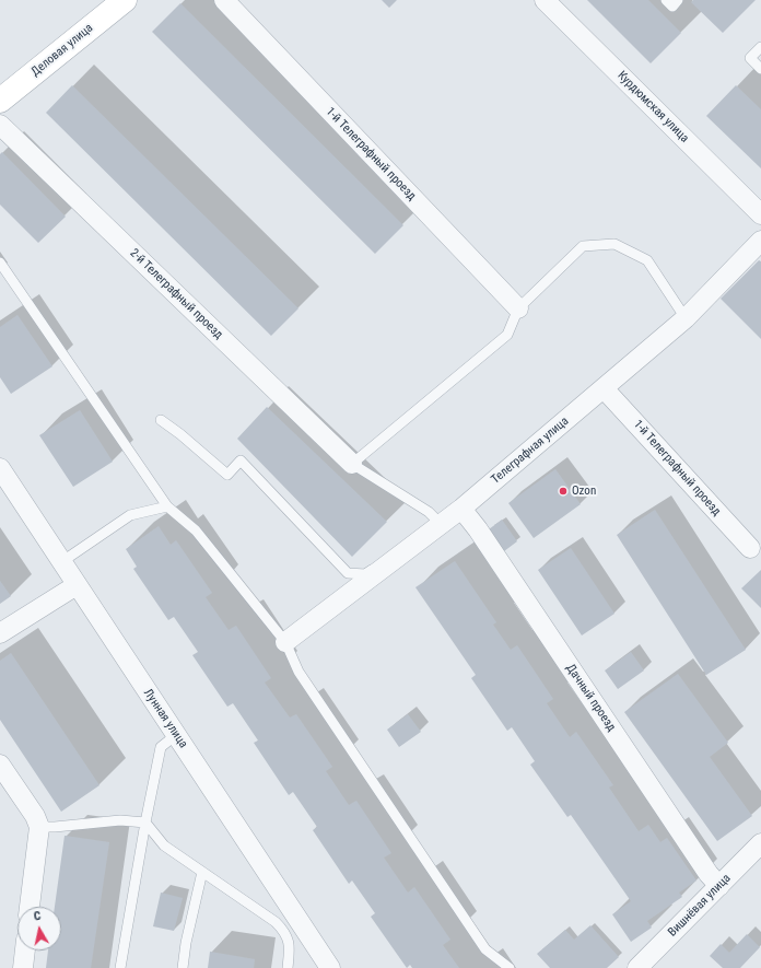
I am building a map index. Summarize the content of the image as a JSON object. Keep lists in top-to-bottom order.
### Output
{
  "streets": {
    "street": [
      "Деловая улица",
      "Курдюмская улица",
      "1-й Телеграфный проезд",
      "2-й Телеграфный проезд",
      "Телеграфная улица",
      "Дачный проезд",
      "Лунная улица",
      "Вишнёвая улица"
    ]
  },
  "crossings": [
    ["1-й Телеграфный проезд", "Телеграфная улица"],
    ["Телеграфная улица", "Дачный проезд"],
    ["Дачный проезд", "Вишнёвая улица"]
  ],
  "places": ["Ozon"],
  "north": "top"
}
